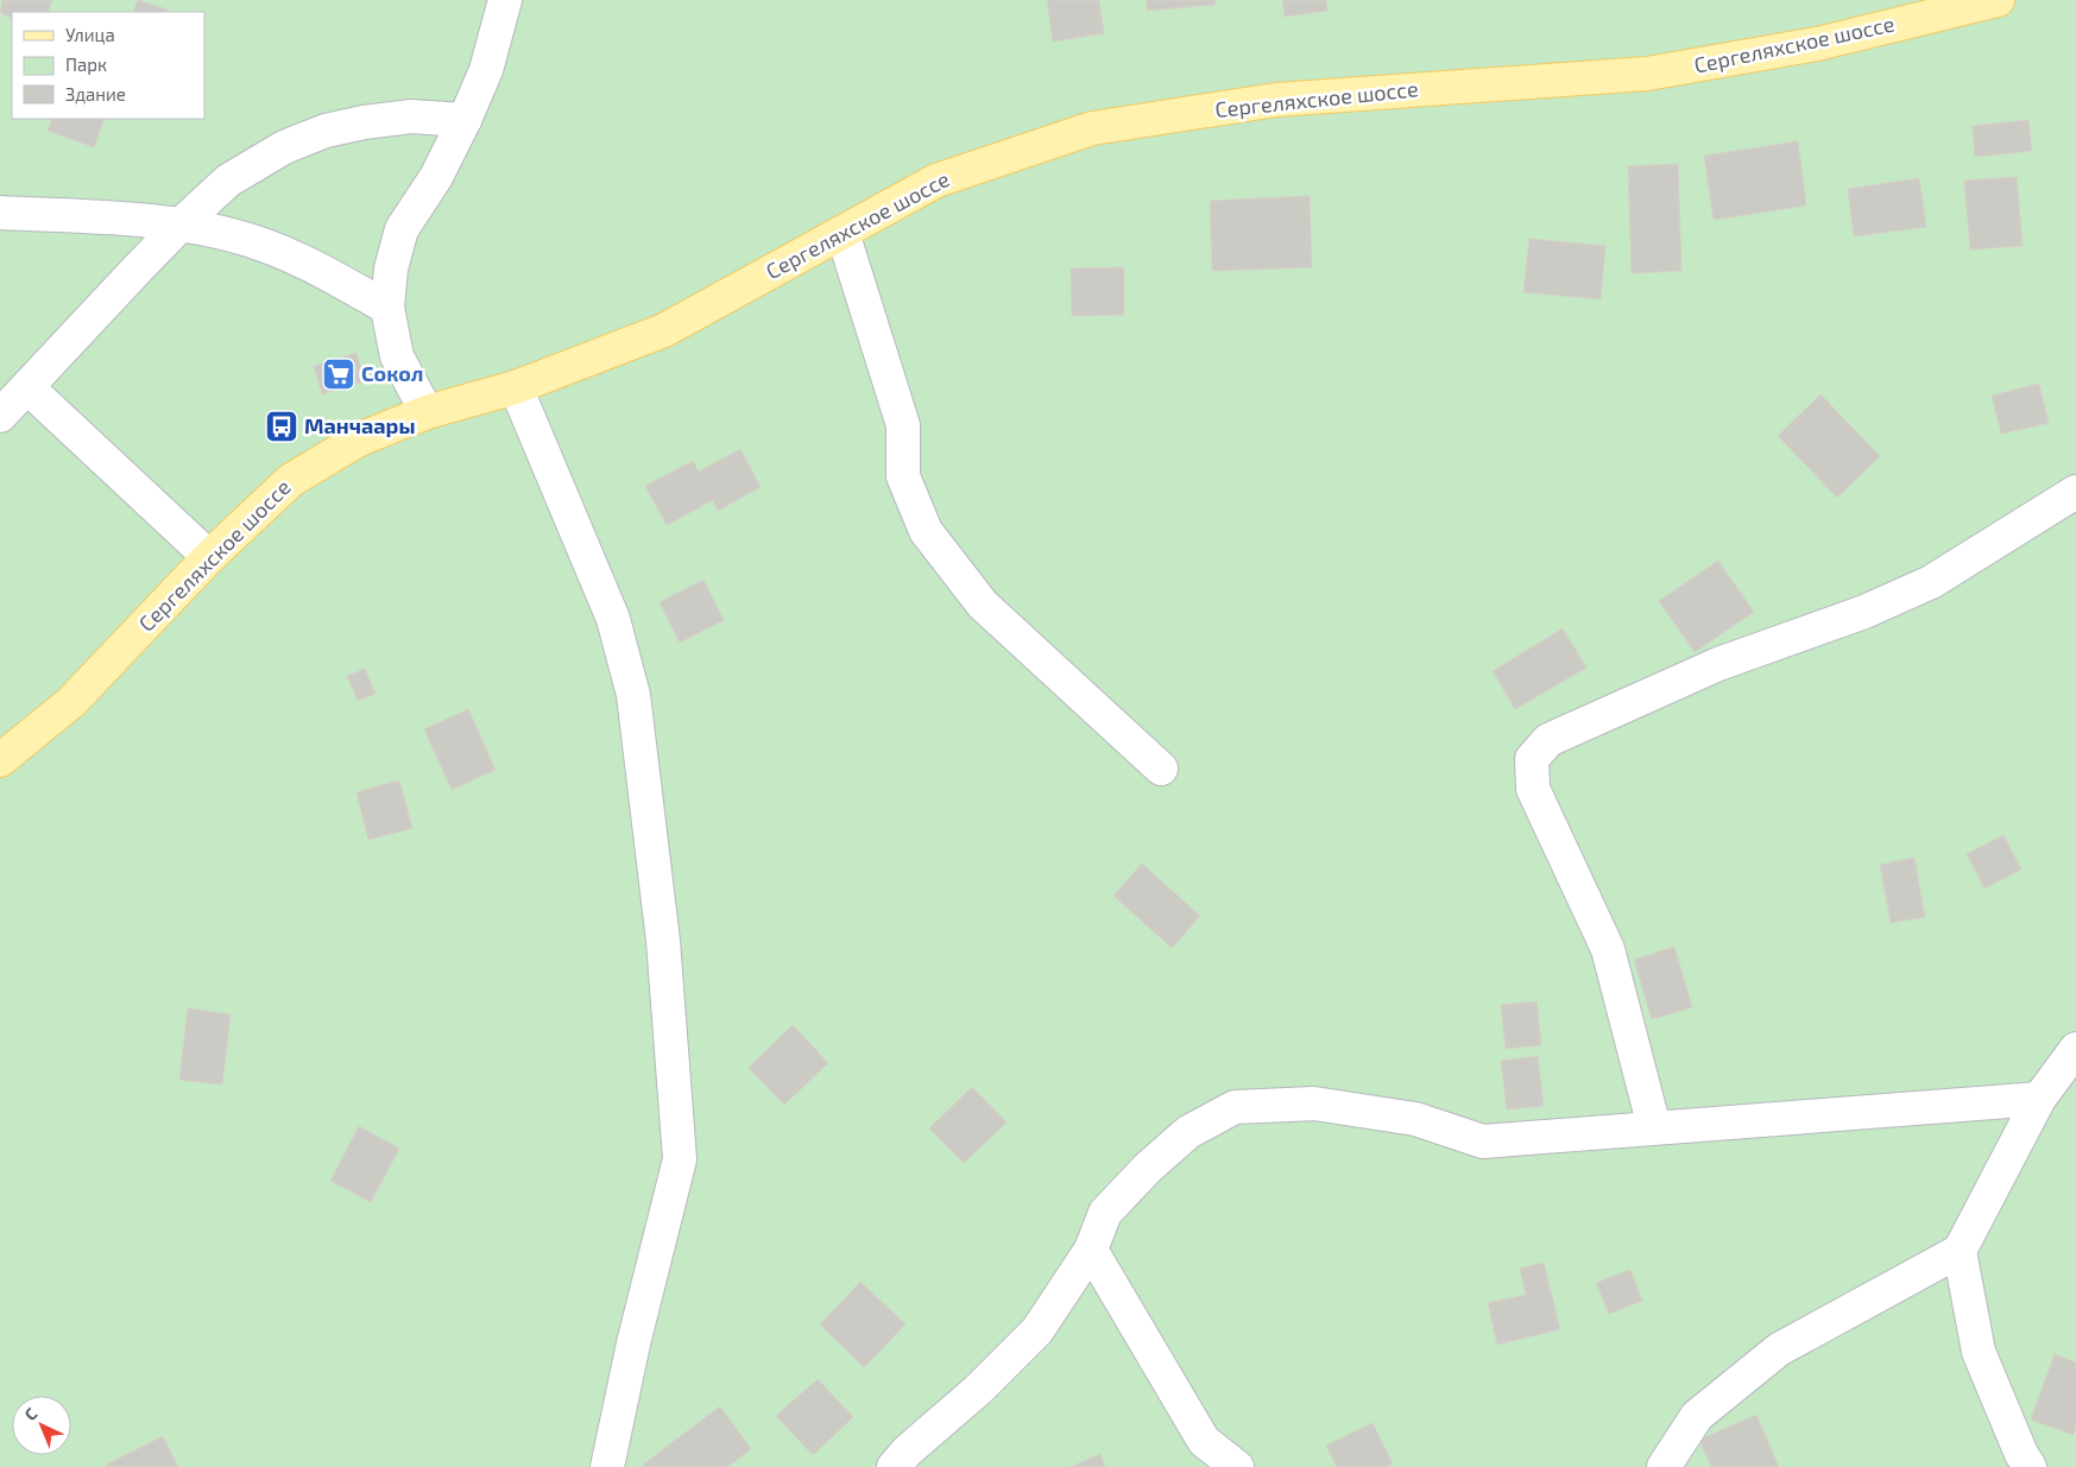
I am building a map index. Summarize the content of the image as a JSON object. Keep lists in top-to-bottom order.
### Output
{
  "streets": {
    "main road": ["Сергеляхское шоссе"]
  },
  "places": {
    "supermarket": ["Сокол"],
    "bus stop": ["Манчаары"]
  },
  "legend": ["Улица", "Парк", "Здание"],
  "north": "top left"
}
